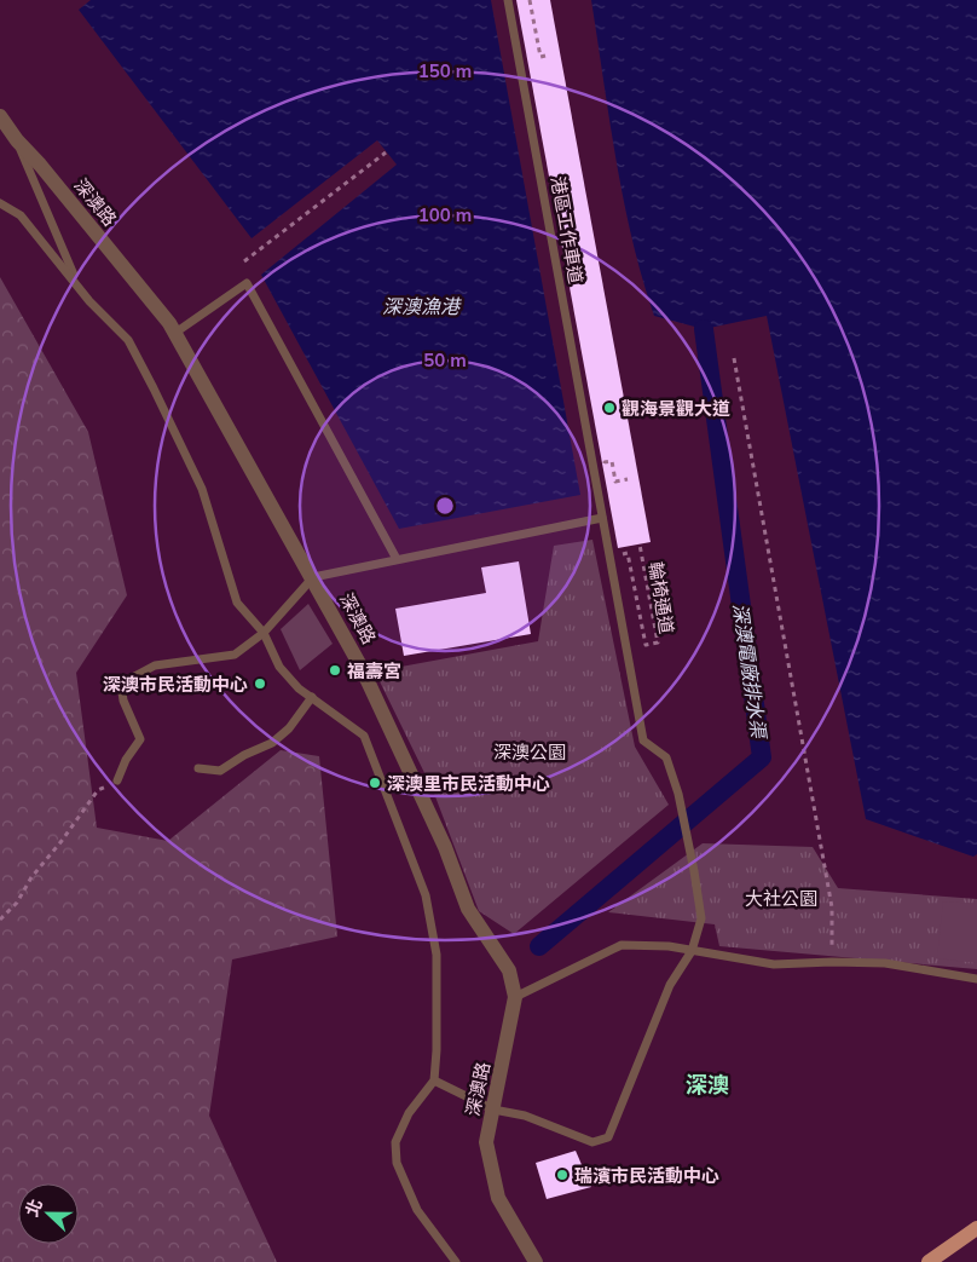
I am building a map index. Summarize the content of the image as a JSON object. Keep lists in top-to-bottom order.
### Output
{
  "streets": {
    "street": ["深澳路"],
    "lane": ["港區工作車道"],
    "path": ["輪椅通道"]
  },
  "crossings": [
    ["深澳路", "港區工作車道"],
    ["港區工作車道", "輪椅通道"]
  ],
  "districts": ["深澳"],
  "water": ["深澳漁港", "深澳電廠排水渠"],
  "parks": ["深澳公園", "大社公園"],
  "places": [
    "觀海景觀大道",
    "福壽宮",
    "深澳市民活動中心",
    "深澳里市民活動中心",
    "瑞濱市民活動中心"
  ],
  "north": "left",
  "rings": ["150 m", "100 m", "50 m"]
}
